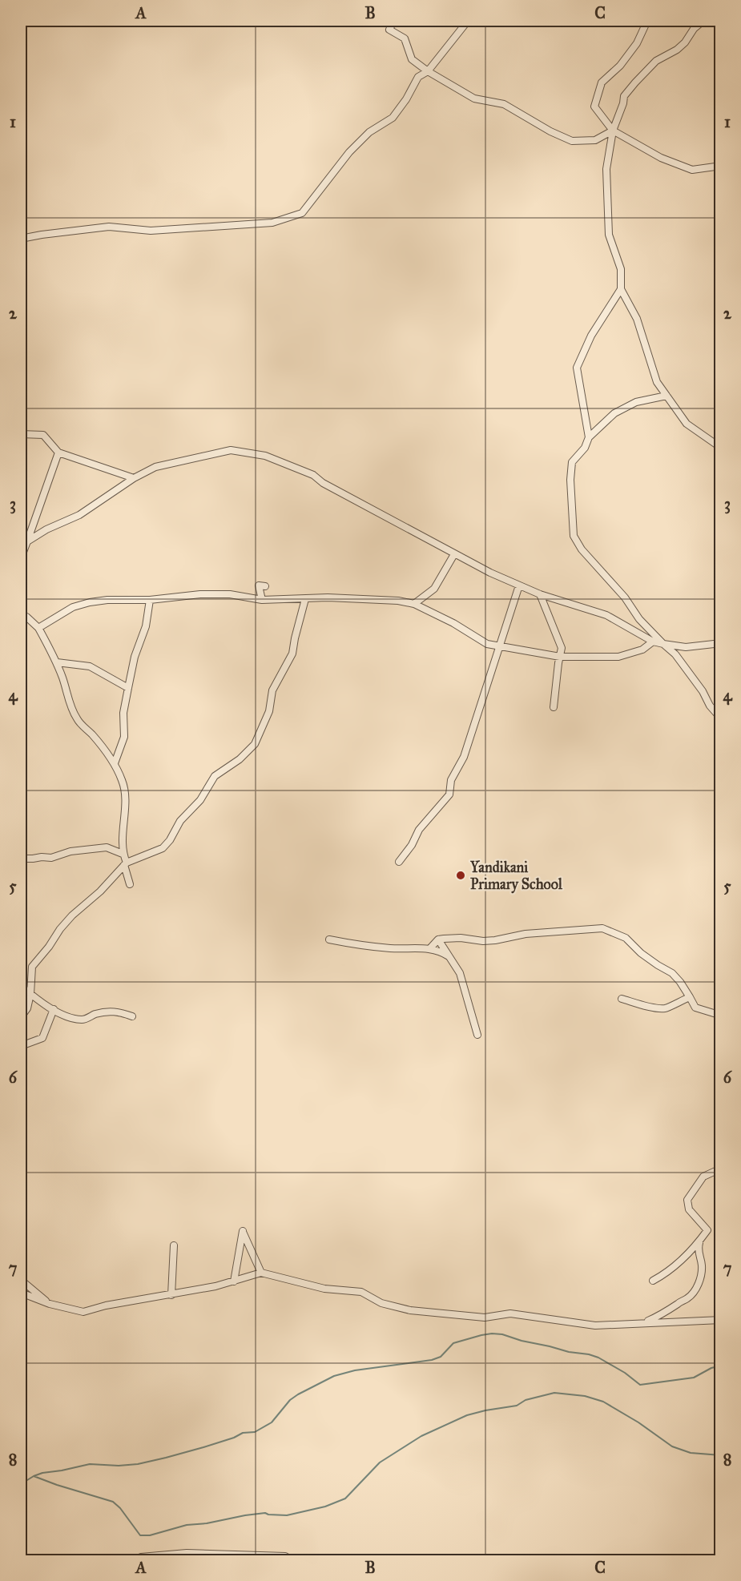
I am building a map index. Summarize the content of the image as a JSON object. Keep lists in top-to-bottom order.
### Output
{
  "places": ["Yandikani Primary School"],
  "grid": {
    "columns": ["A", "B", "C"],
    "rows": [
      "1",
      "2",
      "3",
      "4",
      "5",
      "6",
      "7",
      "8"
    ]
  }
}
